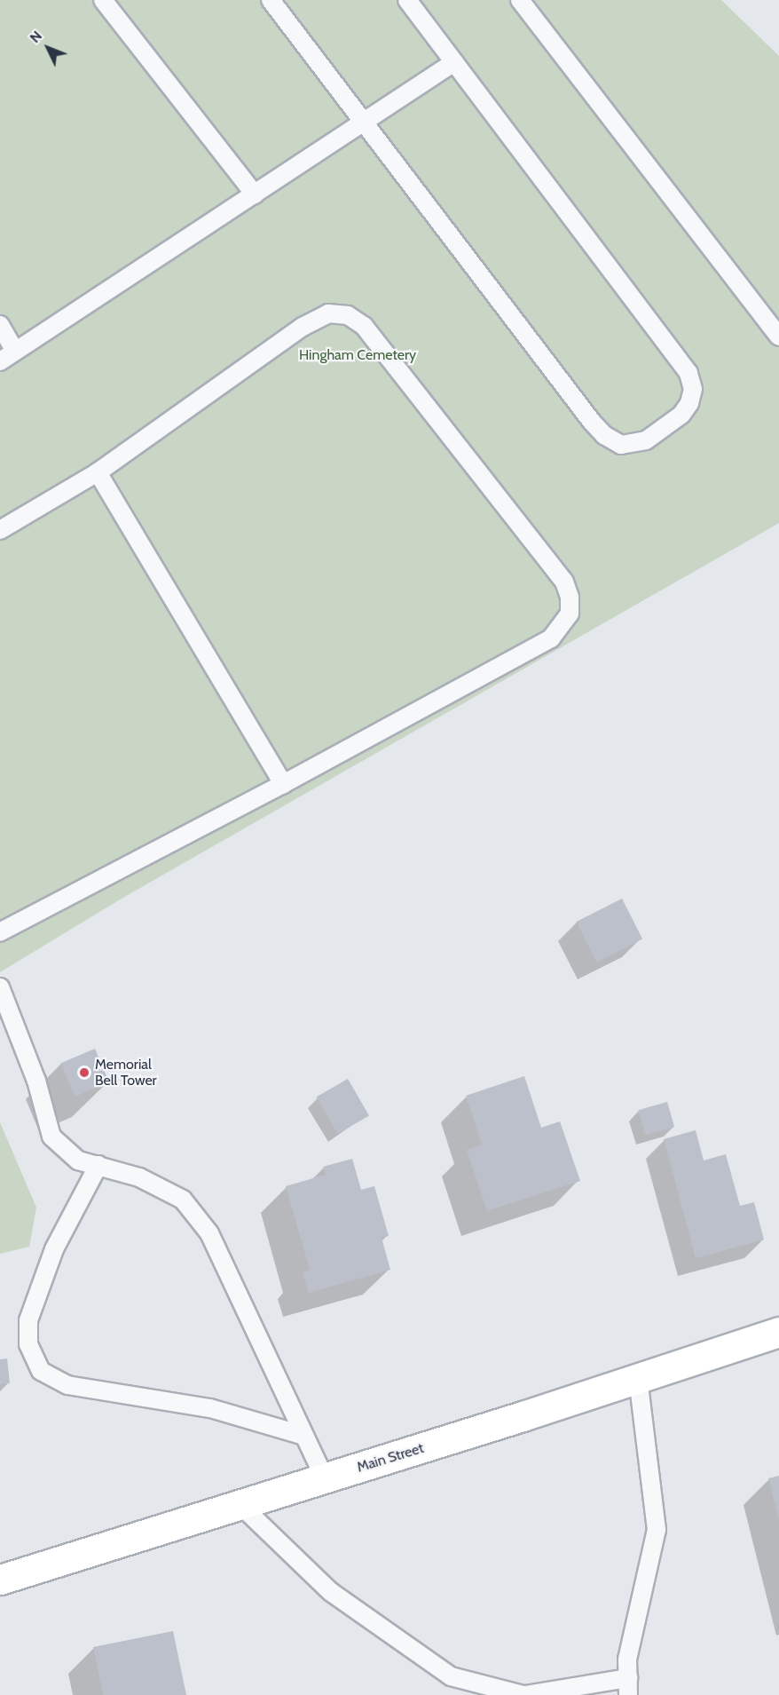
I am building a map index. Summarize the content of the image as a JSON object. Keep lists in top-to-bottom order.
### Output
{
  "streets": {
    "main road": ["Main Street"]
  },
  "parks": ["Hingham Cemetery"],
  "places": ["Memorial Bell Tower"],
  "north": "top left"
}
